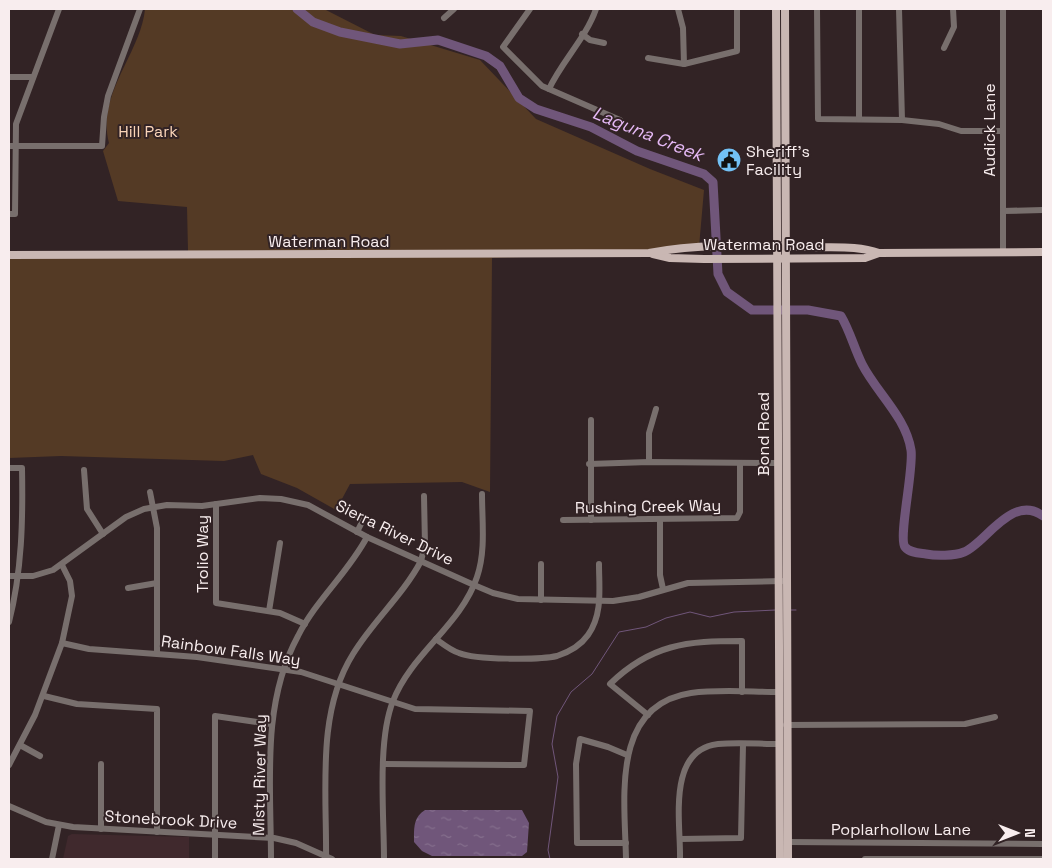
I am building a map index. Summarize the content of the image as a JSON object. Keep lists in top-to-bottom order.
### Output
{
  "streets": {
    "main road": ["Waterman Road", "Bond Road"],
    "street": [
      "Audick Lane",
      "Rushing Creek Way",
      "Sierra River Drive",
      "Trolio Way",
      "Rainbow Falls Way",
      "Misty River Way",
      "Stonebrook Drive",
      "Poplarhollow Lane"
    ]
  },
  "crossings": [
    ["Audick Lane", "Waterman Road"],
    ["Waterman Road", "Bond Road"],
    ["Bond Road", "Sierra River Drive"],
    ["Bond Road", "Poplarhollow Lane"],
    ["Sierra River Drive", "Trolio Way"],
    ["Sierra River Drive", "Misty River Way"],
    ["Trolio Way", "Misty River Way"],
    ["Rainbow Falls Way", "Misty River Way"],
    ["Misty River Way", "Stonebrook Drive"]
  ],
  "water": ["Laguna Creek"],
  "parks": ["Hill Park"],
  "places": {
    "public building": ["Sheriff's Facility"]
  },
  "north": "right"
}
